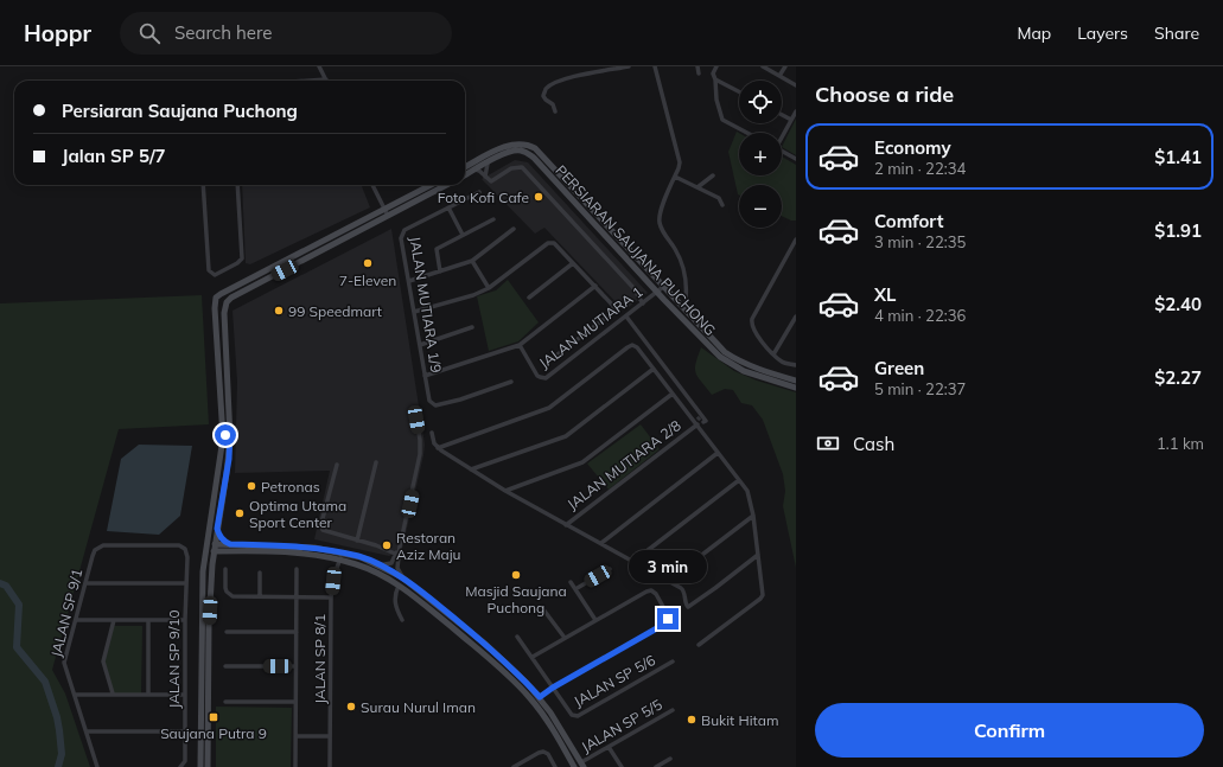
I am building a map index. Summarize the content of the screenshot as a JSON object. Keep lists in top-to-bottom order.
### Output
{
  "streets": {
    "street": [
      "PERSIARAN SAUJANA PUCHONG",
      "JALAN MUTIARA 1/9",
      "JALAN MUTIARA 1",
      "JALAN MUTIARA 2/8",
      "JALAN SP 9/1",
      "JALAN SP 9/10",
      "JALAN SP 8/1",
      "JALAN SP 5/6",
      "JALAN SP 5/5"
    ]
  },
  "crossings": [
    ["PERSIARAN SAUJANA PUCHONG", "JALAN MUTIARA 1"],
    ["JALAN SP 9/1", "JALAN SP 9/10"]
  ],
  "places": {
    "other": [
      "Foto Kofi Cafe",
      "7-Eleven",
      "99 Speedmart",
      "Petronas",
      "Optima Utama Sport Center",
      "Restoran Aziz Maju",
      "Masjid Saujana Puchong",
      "Surau Nurul Iman",
      "Bukit Hitam"
    ],
    "transit": ["Saujana Putra 9"]
  },
  "page": {
    "header": "Hoppr",
    "search": "Search here",
    "nav": ["Map", "Layers", "Share"],
    "heading": "Choose a ride",
    "map_buttons": ["+", "−"],
    "banner": ["Persiaran Saujana Puchong", "Jalan SP 5/7"],
    "list": [
      {
        "name": "Economy",
        "note": "2 min · 22:34",
        "value": "$1.41"
      },
      {
        "name": "Comfort",
        "note": "3 min · 22:35",
        "value": "$1.91"
      },
      {
        "name": "XL",
        "note": "4 min · 22:36",
        "value": "$2.40"
      },
      {
        "name": "Green",
        "note": "5 min · 22:37",
        "value": "$2.27"
      }
    ],
    "pay": ["Cash", "1.1 km"],
    "bubble": "3 min",
    "buttons": "Confirm"
  }
}
